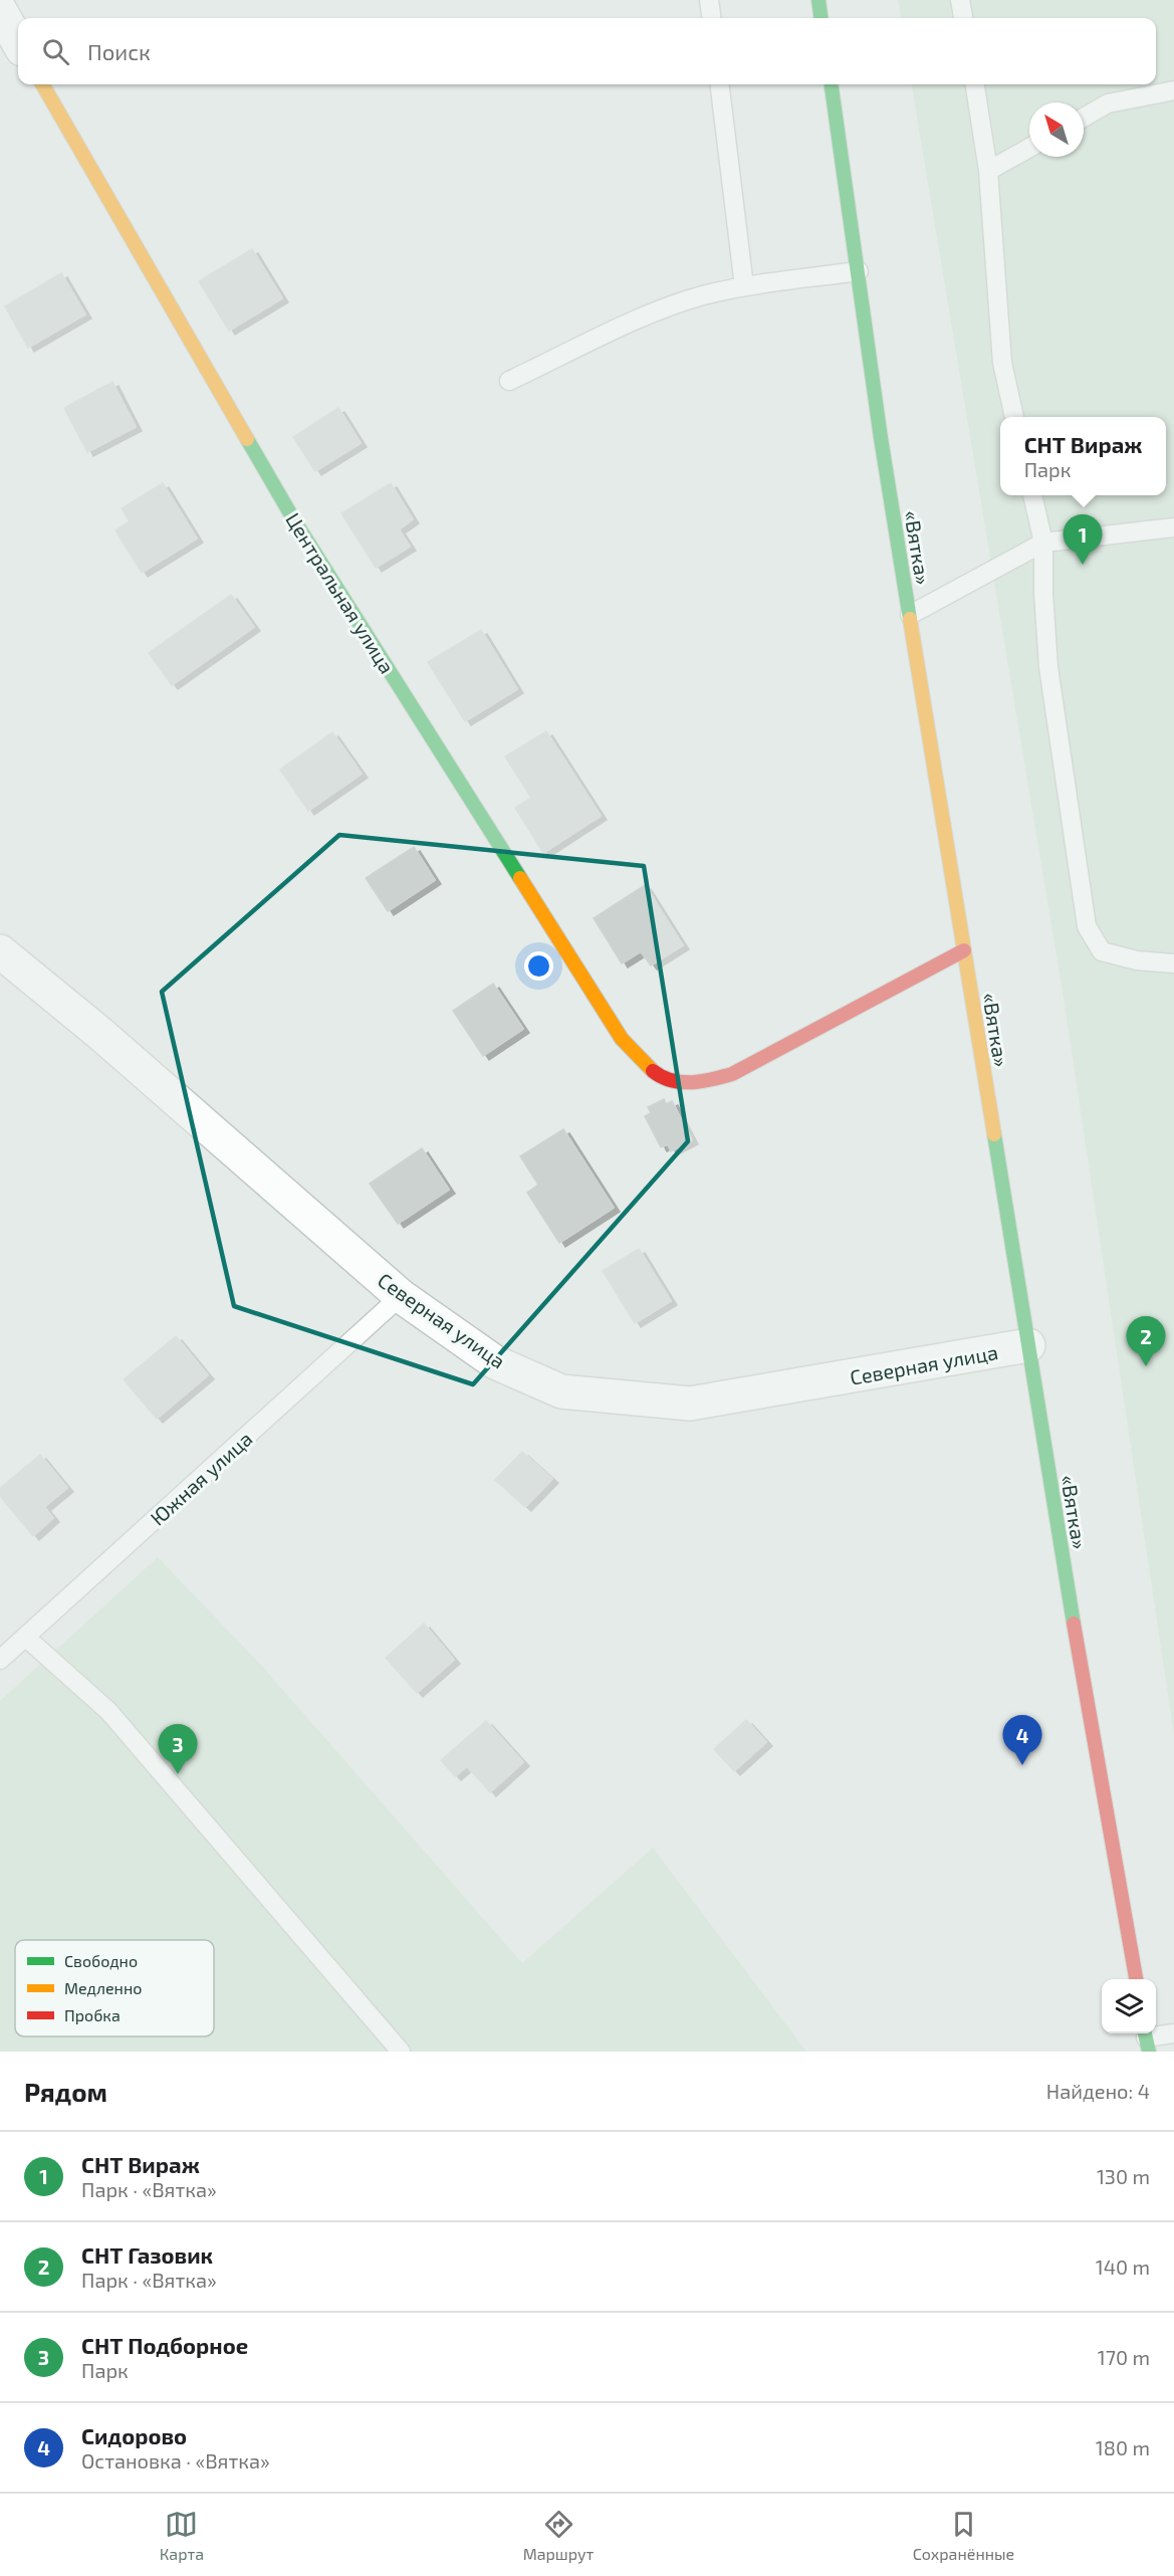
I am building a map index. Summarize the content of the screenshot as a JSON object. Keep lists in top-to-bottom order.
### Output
{
  "streets": {
    "main road": ["«Вятка»", "Центральная улица"],
    "street": ["Северная улица"],
    "lane": ["Южная улица"]
  },
  "crossings": [
    ["«Вятка»", "Центральная улица"],
    ["«Вятка»", "Северная улица"],
    ["Северная улица", "Южная улица"]
  ],
  "legend": ["Свободно", "Медленно", "Пробка"],
  "north": "top left",
  "page": {
    "search": "Поиск",
    "popup": ["СНТ Вираж", "Парк"],
    "pins": [
      "1",
      "2",
      "4",
      "3"
    ],
    "heading": ["Рядом", "Найдено: 4"],
    "list": [
      {
        "mark": "1",
        "name": "СНТ Вираж",
        "note": "Парк · «Вятка»",
        "value": "130 m"
      },
      {
        "mark": "2",
        "name": "СНТ Газовик",
        "note": "Парк · «Вятка»",
        "value": "140 m"
      },
      {
        "mark": "3",
        "name": "СНТ Подборное",
        "note": "Парк",
        "value": "170 m"
      },
      {
        "mark": "4",
        "name": "Сидорово",
        "note": "Остановка · «Вятка»",
        "value": "180 m"
      }
    ],
    "nav": ["Карта", "Маршрут", "Сохранённые"]
  }
}
